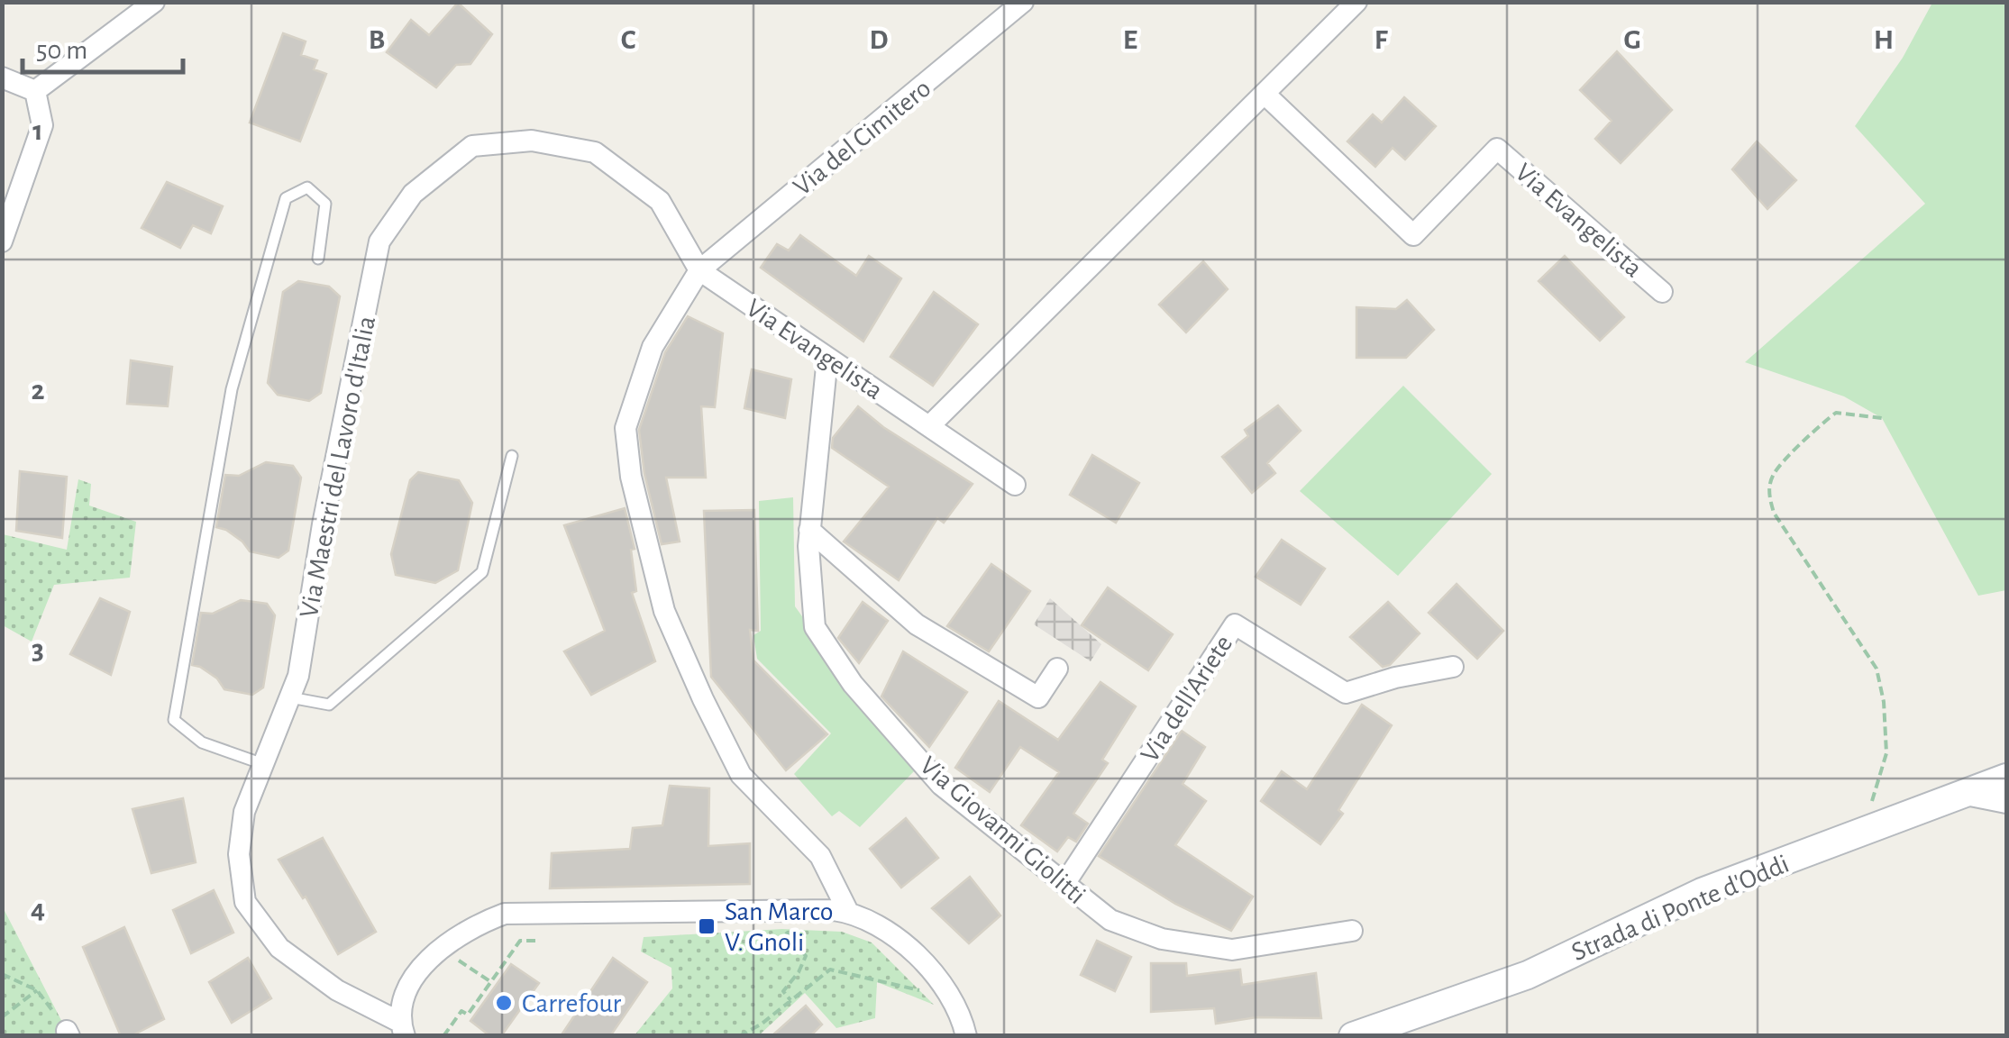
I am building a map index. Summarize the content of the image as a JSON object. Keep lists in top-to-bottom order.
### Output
{
  "streets": {
    "street": [
      "Via del Cimitero",
      "Via Evangelista",
      "Via Maestri del Lavoro d'Italia",
      "Via dell'Ariete",
      "Via Giovanni Giolitti",
      "Strada di Ponte d'Oddi"
    ]
  },
  "crossings": [
    ["Via del Cimitero", "Via Evangelista"],
    ["Via del Cimitero", "Via Maestri del Lavoro d'Italia"],
    ["Via Evangelista", "Via Maestri del Lavoro d'Italia"],
    ["Via Evangelista", "Via Giovanni Giolitti"],
    ["Via dell'Ariete", "Via Giovanni Giolitti"]
  ],
  "places": {
    "transit": ["San Marco V. Gnoli"],
    "other": ["Carrefour"]
  },
  "scale_bar": "50 m",
  "grid": {
    "columns": [
      "B",
      "C",
      "D",
      "E",
      "F",
      "G",
      "H"
    ],
    "rows": [
      "1",
      "2",
      "3",
      "4"
    ]
  }
}
